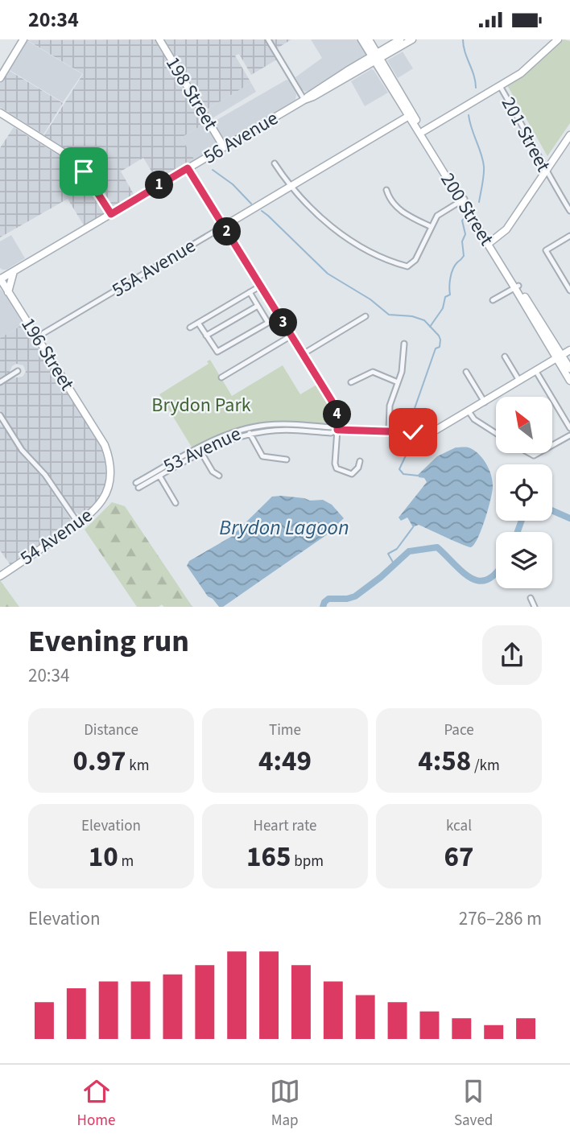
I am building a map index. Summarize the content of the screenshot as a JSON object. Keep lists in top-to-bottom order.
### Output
{
  "streets": {
    "street": [
      "198 Street",
      "201 Street",
      "56 Avenue",
      "200 Street",
      "55A Avenue",
      "196 Street",
      "53 Avenue",
      "54 Avenue"
    ]
  },
  "crossings": [
    ["198 Street", "56 Avenue"],
    ["56 Avenue", "200 Street"],
    ["56 Avenue", "196 Street"],
    ["200 Street", "55A Avenue"],
    ["200 Street", "53 Avenue"],
    ["196 Street", "54 Avenue"]
  ],
  "water": ["Brydon Lagoon"],
  "parks": ["Brydon Park"],
  "north": "top left",
  "page": {
    "status": "20:34",
    "pins": [
      "1",
      "2",
      "3",
      "4"
    ],
    "heading": ["Evening run", "20:34"],
    "stats": [
      ["Distance", "0.97 km"],
      ["Time", "4:49"],
      ["Pace", "4:58 /km"],
      ["Elevation", "10 m"],
      ["Heart rate", "165 bpm"],
      ["kcal", "67"]
    ],
    "chart": ["Elevation", "276–286 m"],
    "tabs": ["Home", "Map", "Saved"]
  }
}
